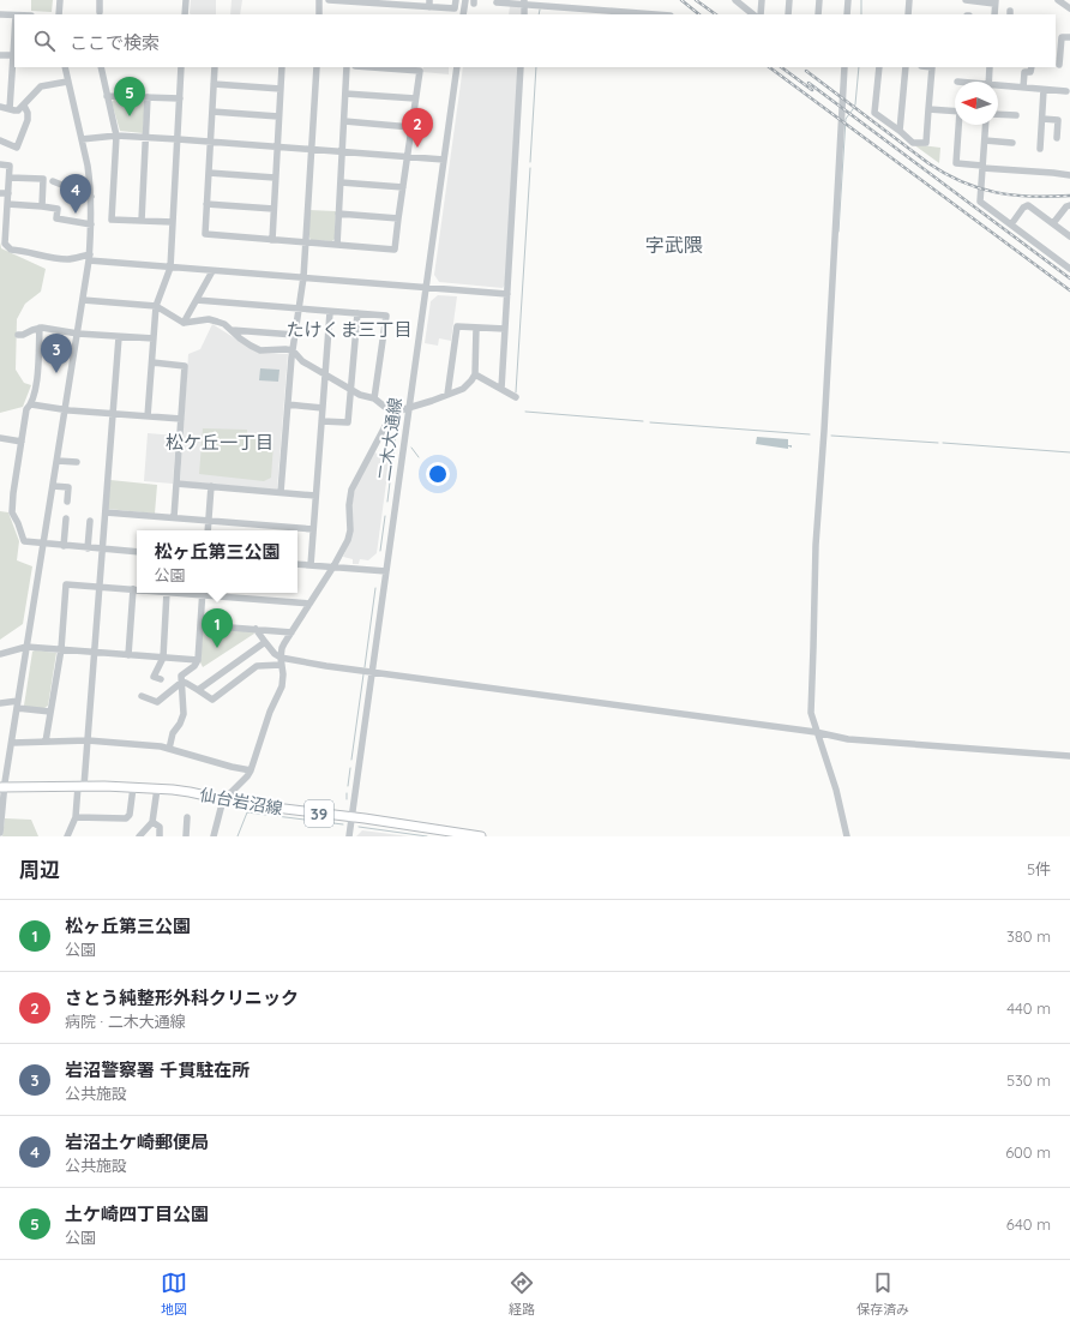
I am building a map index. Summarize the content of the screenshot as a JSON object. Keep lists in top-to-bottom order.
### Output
{
  "streets": {
    "main road": ["仙台岩沼線", "39"],
    "street": ["二木大通線"]
  },
  "crossings": [
    ["二木大通線", "仙台岩沼線"]
  ],
  "districts": ["字武隈", "たけくま三丁目", "松ケ丘一丁目"],
  "north": "left",
  "page": {
    "search": "ここで検索",
    "pins": [
      "5",
      "2",
      "4",
      "3",
      "1"
    ],
    "popup": ["松ヶ丘第三公園", "公園"],
    "heading": ["周辺", "5件"],
    "list": [
      {
        "mark": "1",
        "name": "松ヶ丘第三公園",
        "note": "公園",
        "value": "380 m"
      },
      {
        "mark": "2",
        "name": "さとう純整形外科クリニック",
        "note": "病院 · 二木大通線",
        "value": "440 m"
      },
      {
        "mark": "3",
        "name": "岩沼警察署 千貫駐在所",
        "note": "公共施設",
        "value": "530 m"
      },
      {
        "mark": "4",
        "name": "岩沼土ケ崎郵便局",
        "note": "公共施設",
        "value": "600 m"
      },
      {
        "mark": "5",
        "name": "土ケ崎四丁目公園",
        "note": "公園",
        "value": "640 m"
      }
    ],
    "nav": ["地図", "経路", "保存済み"]
  }
}
